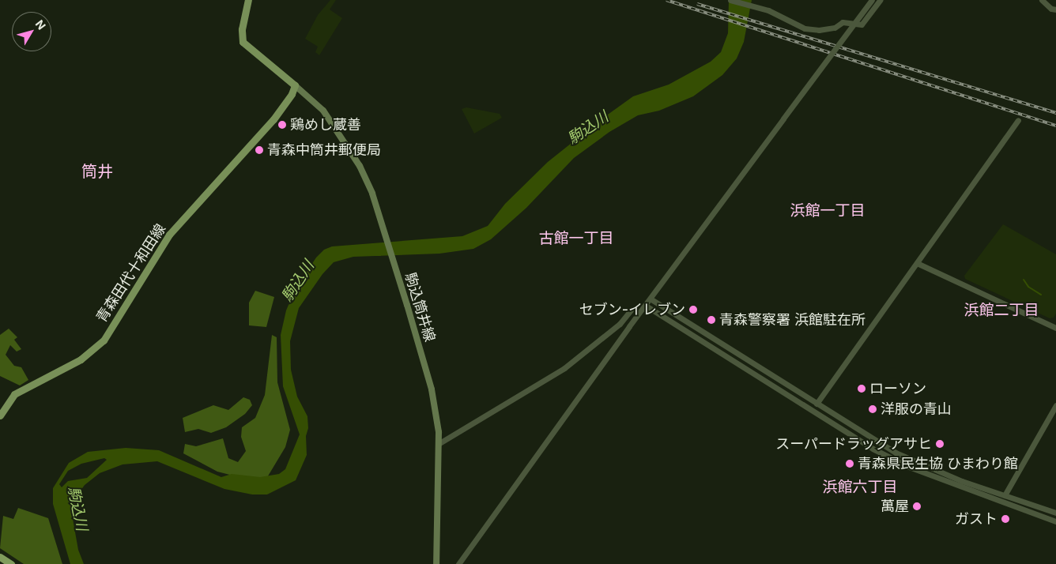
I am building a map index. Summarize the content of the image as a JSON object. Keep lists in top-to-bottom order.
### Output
{
  "streets": {
    "main road": ["青森田代十和田線", "駒込筒井線"]
  },
  "crossings": [
    ["青森田代十和田線", "駒込筒井線"]
  ],
  "districts": [
    "筒井",
    "浜館一丁目",
    "古館一丁目",
    "浜館二丁目",
    "浜館六丁目"
  ],
  "water": ["駒込川"],
  "places": [
    "鶏めし蔵善",
    "青森中筒井郵便局",
    "セブン-イレブン",
    "青森警察署 浜館駐在所",
    "ローソン",
    "洋服の青山",
    "スーパードラッグアサヒ",
    "青森県民生協 ひまわり館",
    "萬屋",
    "ガスト"
  ],
  "north": "top right"
}
